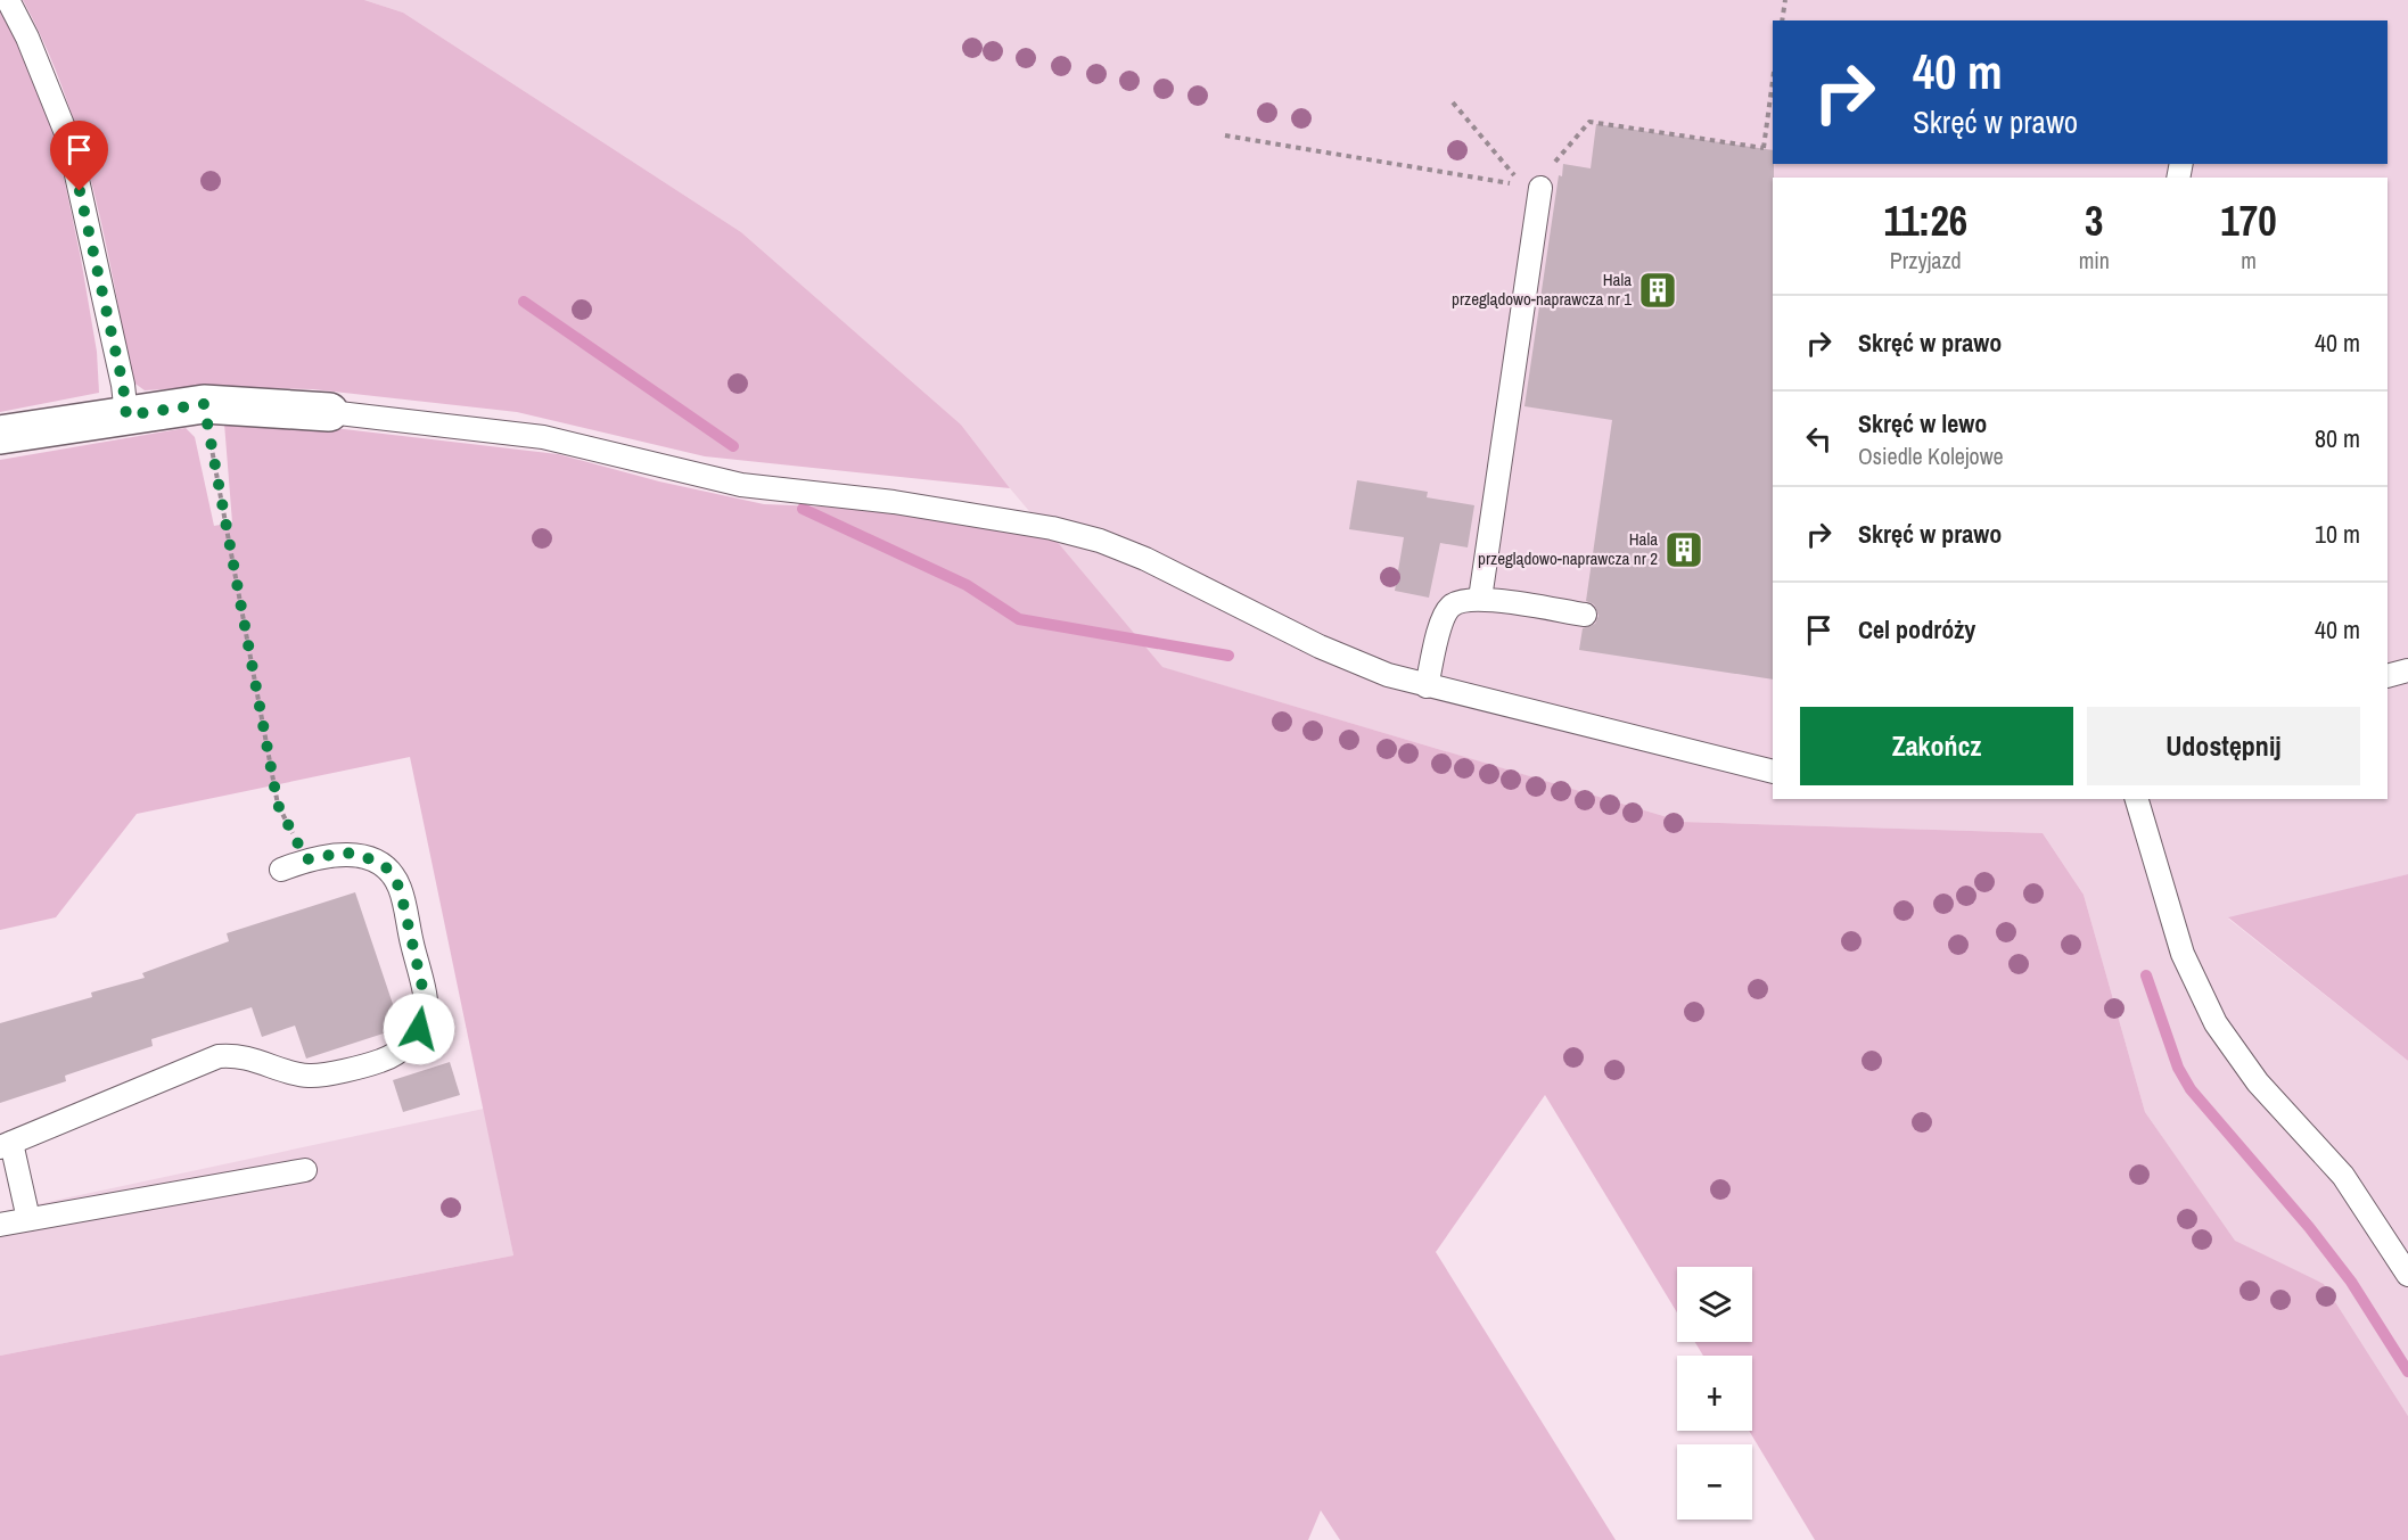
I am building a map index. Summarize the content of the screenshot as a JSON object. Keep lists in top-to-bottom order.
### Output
{
  "places": {
    "building": ["Hala przeglądowo-naprawcza nr 1", "Hala przeglądowo-naprawcza nr 2"]
  },
  "page": {
    "turn": ["40 m", "Skręć w prawo"],
    "eta": [
      "11:26",
      "Przyjazd",
      "3",
      "min",
      "170",
      "m"
    ],
    "list": [
      {
        "name": "Skręć w prawo",
        "value": "40 m"
      },
      {
        "name": "Skręć w lewo",
        "note": "Osiedle Kolejowe",
        "value": "80 m"
      },
      {
        "name": "Skręć w prawo",
        "value": "10 m"
      },
      {
        "name": "Cel podróży",
        "value": "40 m"
      }
    ],
    "buttons": ["Zakończ", "Udostępnij"],
    "map_buttons": ["+", "−"]
  }
}
